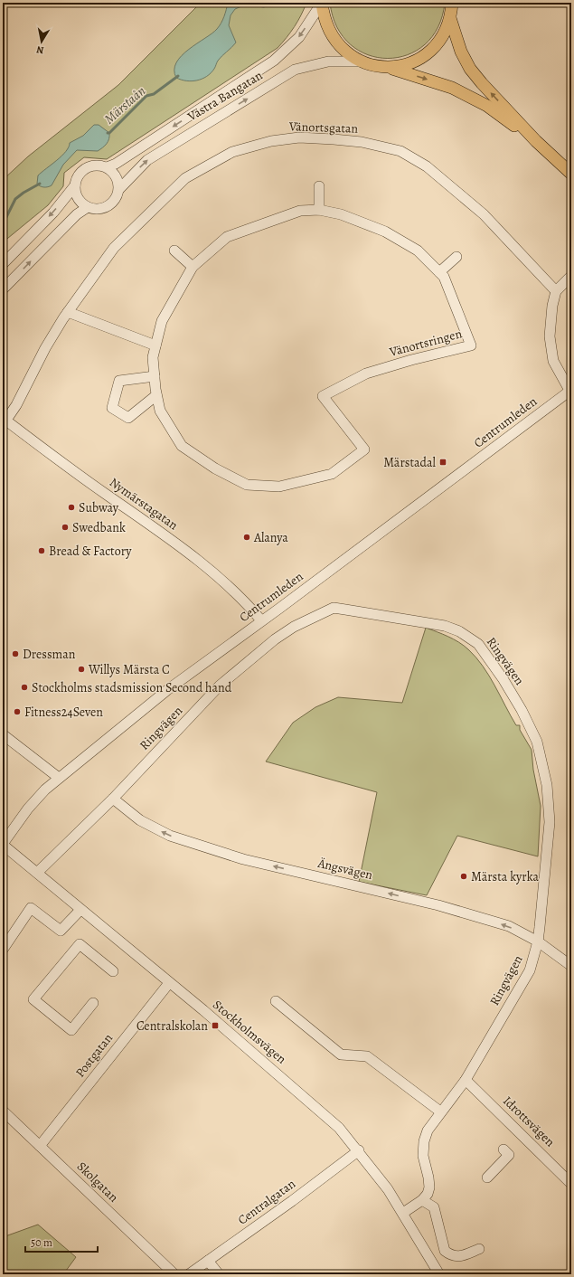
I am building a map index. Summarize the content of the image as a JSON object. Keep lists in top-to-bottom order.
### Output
{
  "streets": {
    "street": [
      "Västra Bangatan",
      "Vänortsgatan",
      "Vänortsringen",
      "Centrumleden",
      "Nymärstagatan",
      "Ringvägen",
      "Ängsvägen",
      "Stockholmsvägen",
      "Postgatan",
      "Idrottsvägen",
      "Skolgatan",
      "Centralgatan"
    ]
  },
  "crossings": [
    ["Vänortsgatan", "Nymärstagatan"],
    ["Centrumleden", "Nymärstagatan"],
    ["Centrumleden", "Stockholmsvägen"],
    ["Ringvägen", "Ängsvägen"],
    ["Ringvägen", "Stockholmsvägen"],
    ["Ringvägen", "Idrottsvägen"],
    ["Stockholmsvägen", "Postgatan"],
    ["Stockholmsvägen", "Centralgatan"],
    ["Postgatan", "Skolgatan"]
  ],
  "one_way": ["Ängsvägen"],
  "water": ["Märstaån"],
  "places": {
    "transit": ["Märstadal", "Centralskolan"],
    "other": [
      "Subway",
      "Swedbank",
      "Alanya",
      "Bread & Factory",
      "Dressman",
      "Willys Märsta C",
      "Stockholms stadsmission Second hand",
      "Fitness24Seven",
      "Märsta kyrka"
    ]
  },
  "scale_bar": "50 m",
  "north": "bottom"
}
